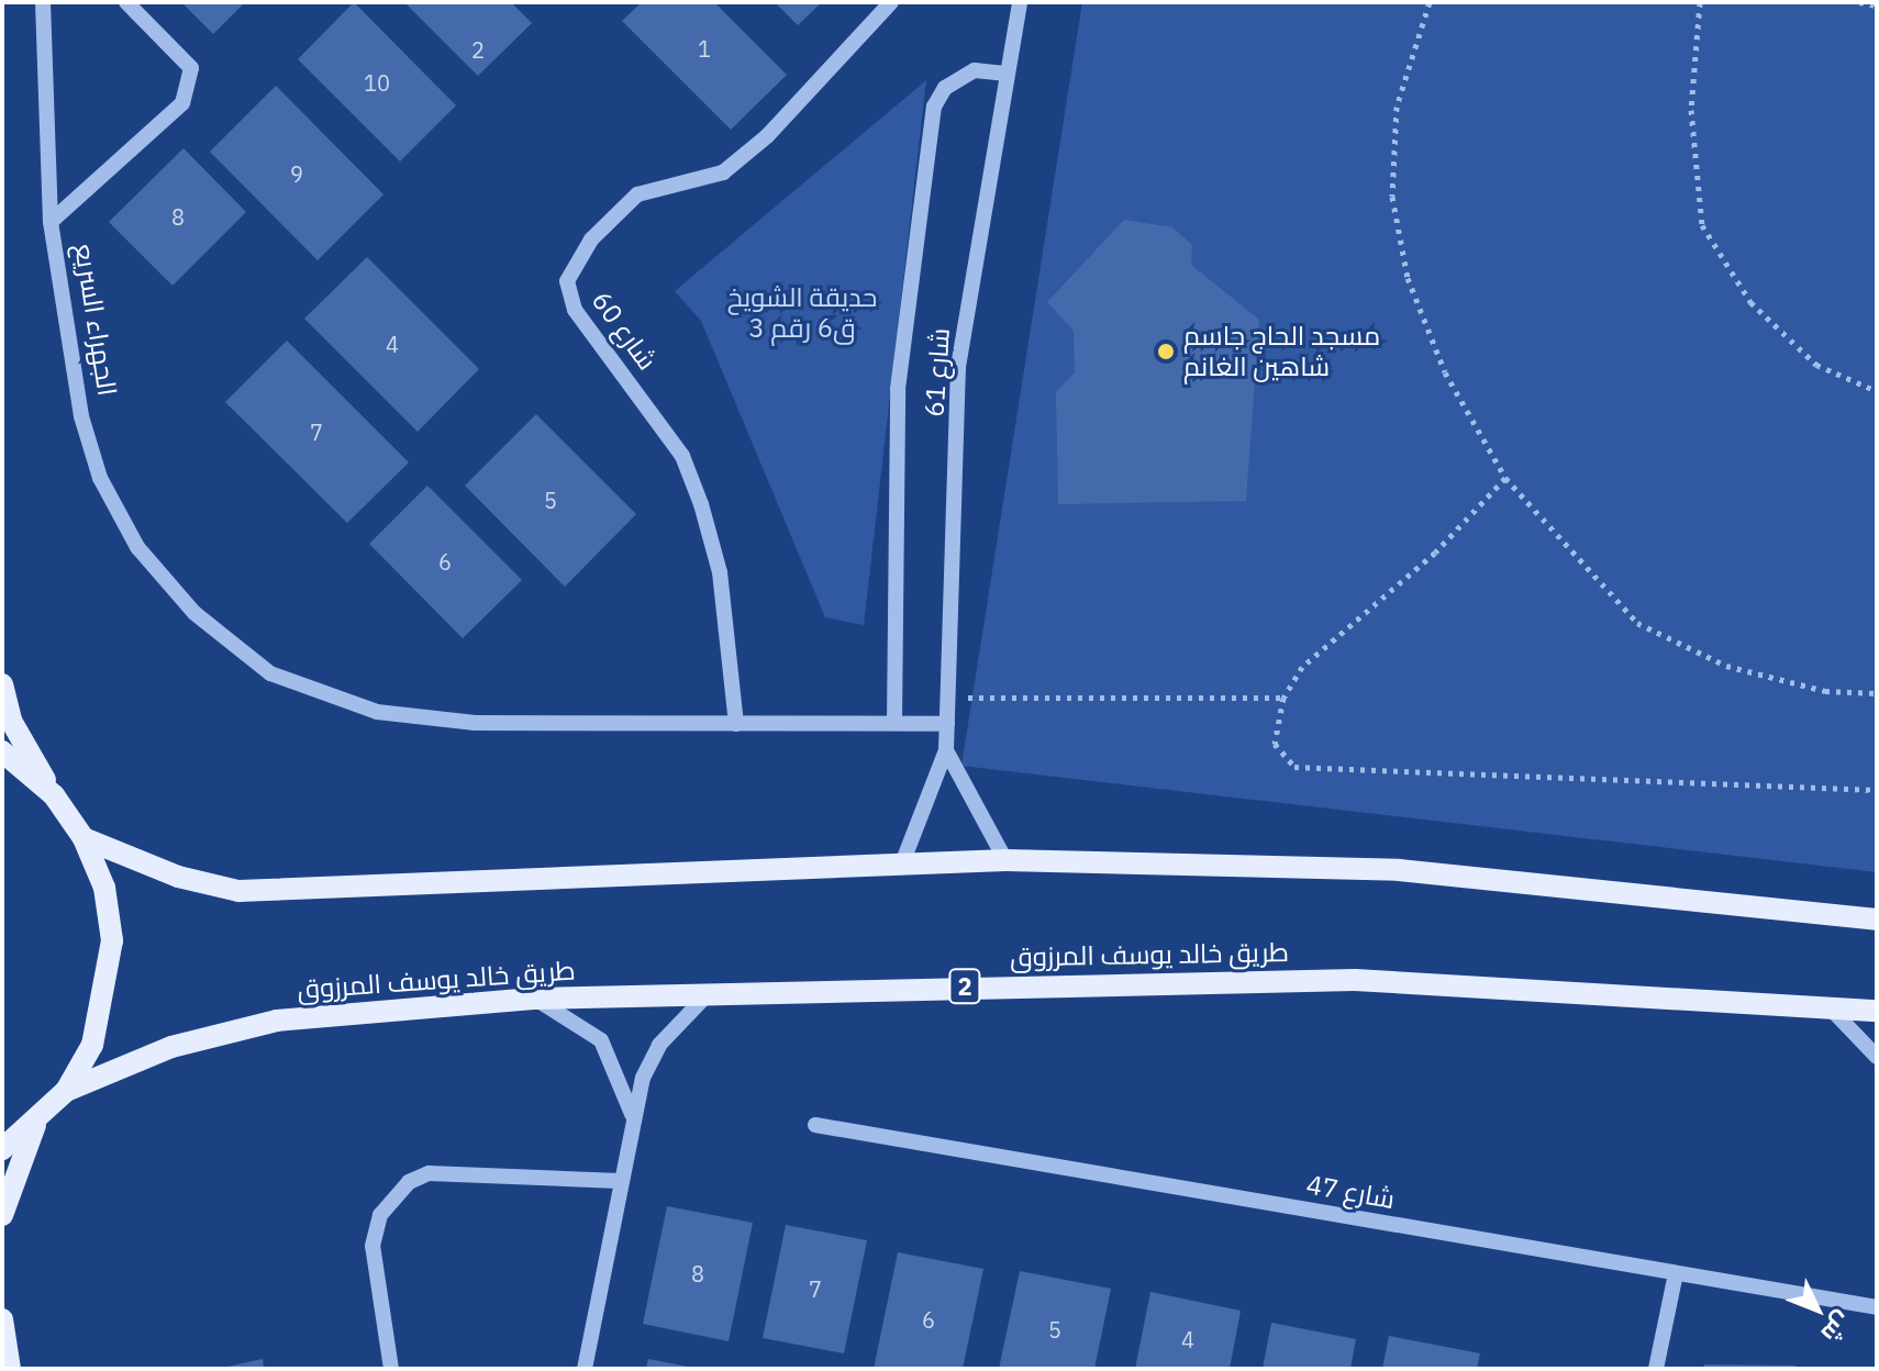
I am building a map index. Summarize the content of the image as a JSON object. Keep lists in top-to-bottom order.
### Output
{
  "streets": {
    "main road": ["طريق خالد يوسف المرزوق", "2"],
    "street": [
      "الجهراء السريع",
      "شارع 60",
      "شارع 61",
      "شارع 47"
    ]
  },
  "crossings": [
    ["الجهراء السريع", "شارع 60"]
  ],
  "parks": ["حديقة الشويخ ق6 رقم 3"],
  "places": ["مسجد الحاج جاسم شاهين الغانم"],
  "house_numbers": [
    "1",
    "2",
    "10",
    "9",
    "8",
    "4",
    "7",
    "5",
    "6",
    "8",
    "7",
    "6",
    "5",
    "4"
  ],
  "north": "bottom right"
}
